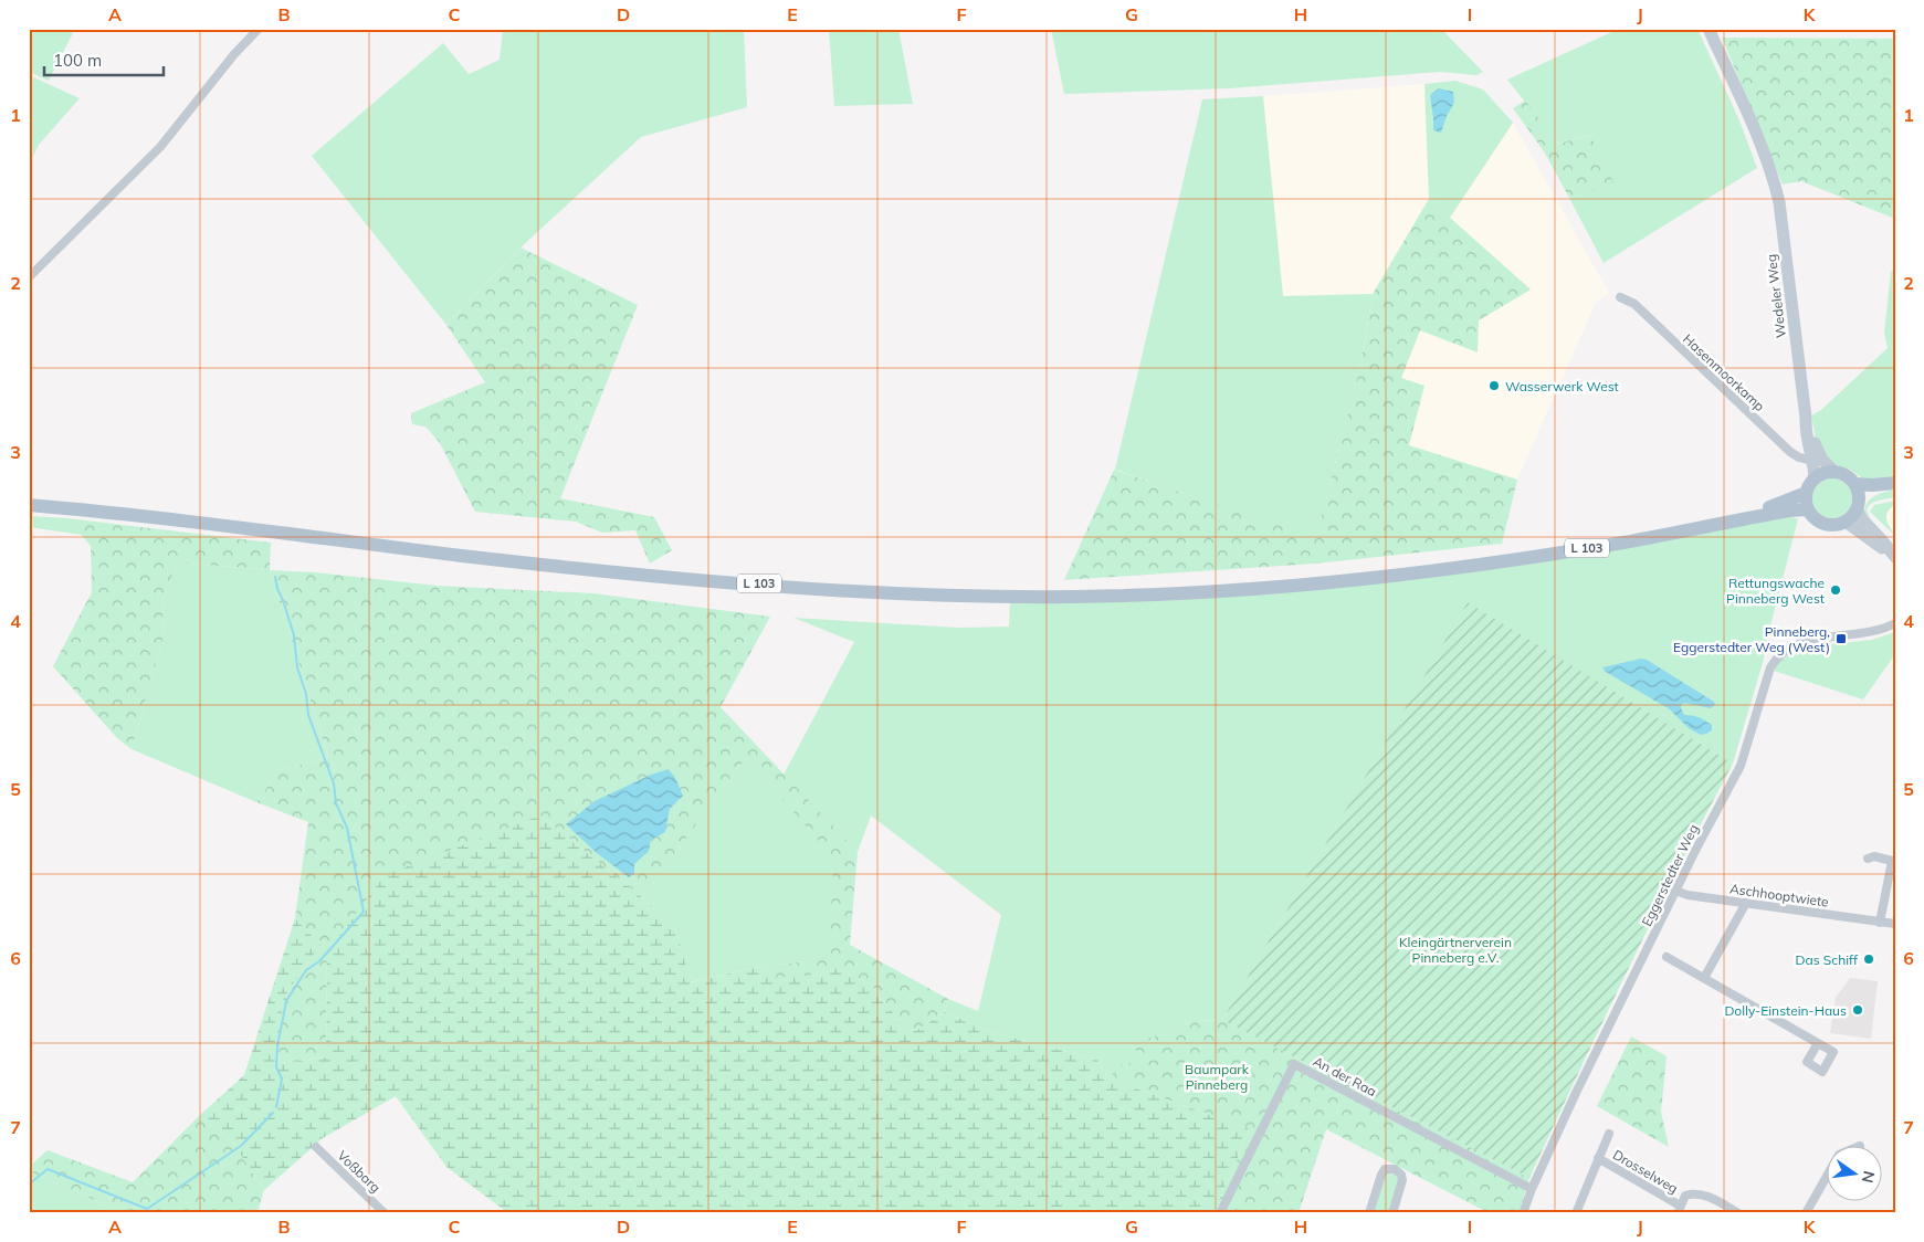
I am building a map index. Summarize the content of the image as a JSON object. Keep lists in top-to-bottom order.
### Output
{
  "streets": {
    "main road": ["Wedeler Weg", "L 103"],
    "street": [
      "Hasenmoorkamp",
      "Eggerstedter Weg",
      "Aschhooptwiete",
      "An der Raa",
      "Voßbarg",
      "Drosselweg"
    ]
  },
  "crossings": [
    ["Wedeler Weg", "Hasenmoorkamp"],
    ["Wedeler Weg", "L 103"],
    ["Eggerstedter Weg", "Aschhooptwiete"],
    ["Eggerstedter Weg", "An der Raa"]
  ],
  "parks": ["Kleingärtnerverein Pinneberg e.V.", "Baumpark Pinneberg"],
  "places": {
    "other": [
      "Wasserwerk West",
      "Rettungswache Pinneberg West",
      "Das Schiff",
      "Dolly-Einstein-Haus"
    ],
    "transit": ["Pinneberg, Eggerstedter Weg (West)"]
  },
  "scale_bar": "100 m",
  "north": "right",
  "grid": {
    "columns": [
      "A",
      "B",
      "C",
      "D",
      "E",
      "F",
      "G",
      "H",
      "I",
      "J",
      "K"
    ],
    "rows": [
      "1",
      "2",
      "3",
      "4",
      "5",
      "6",
      "7"
    ]
  }
}
